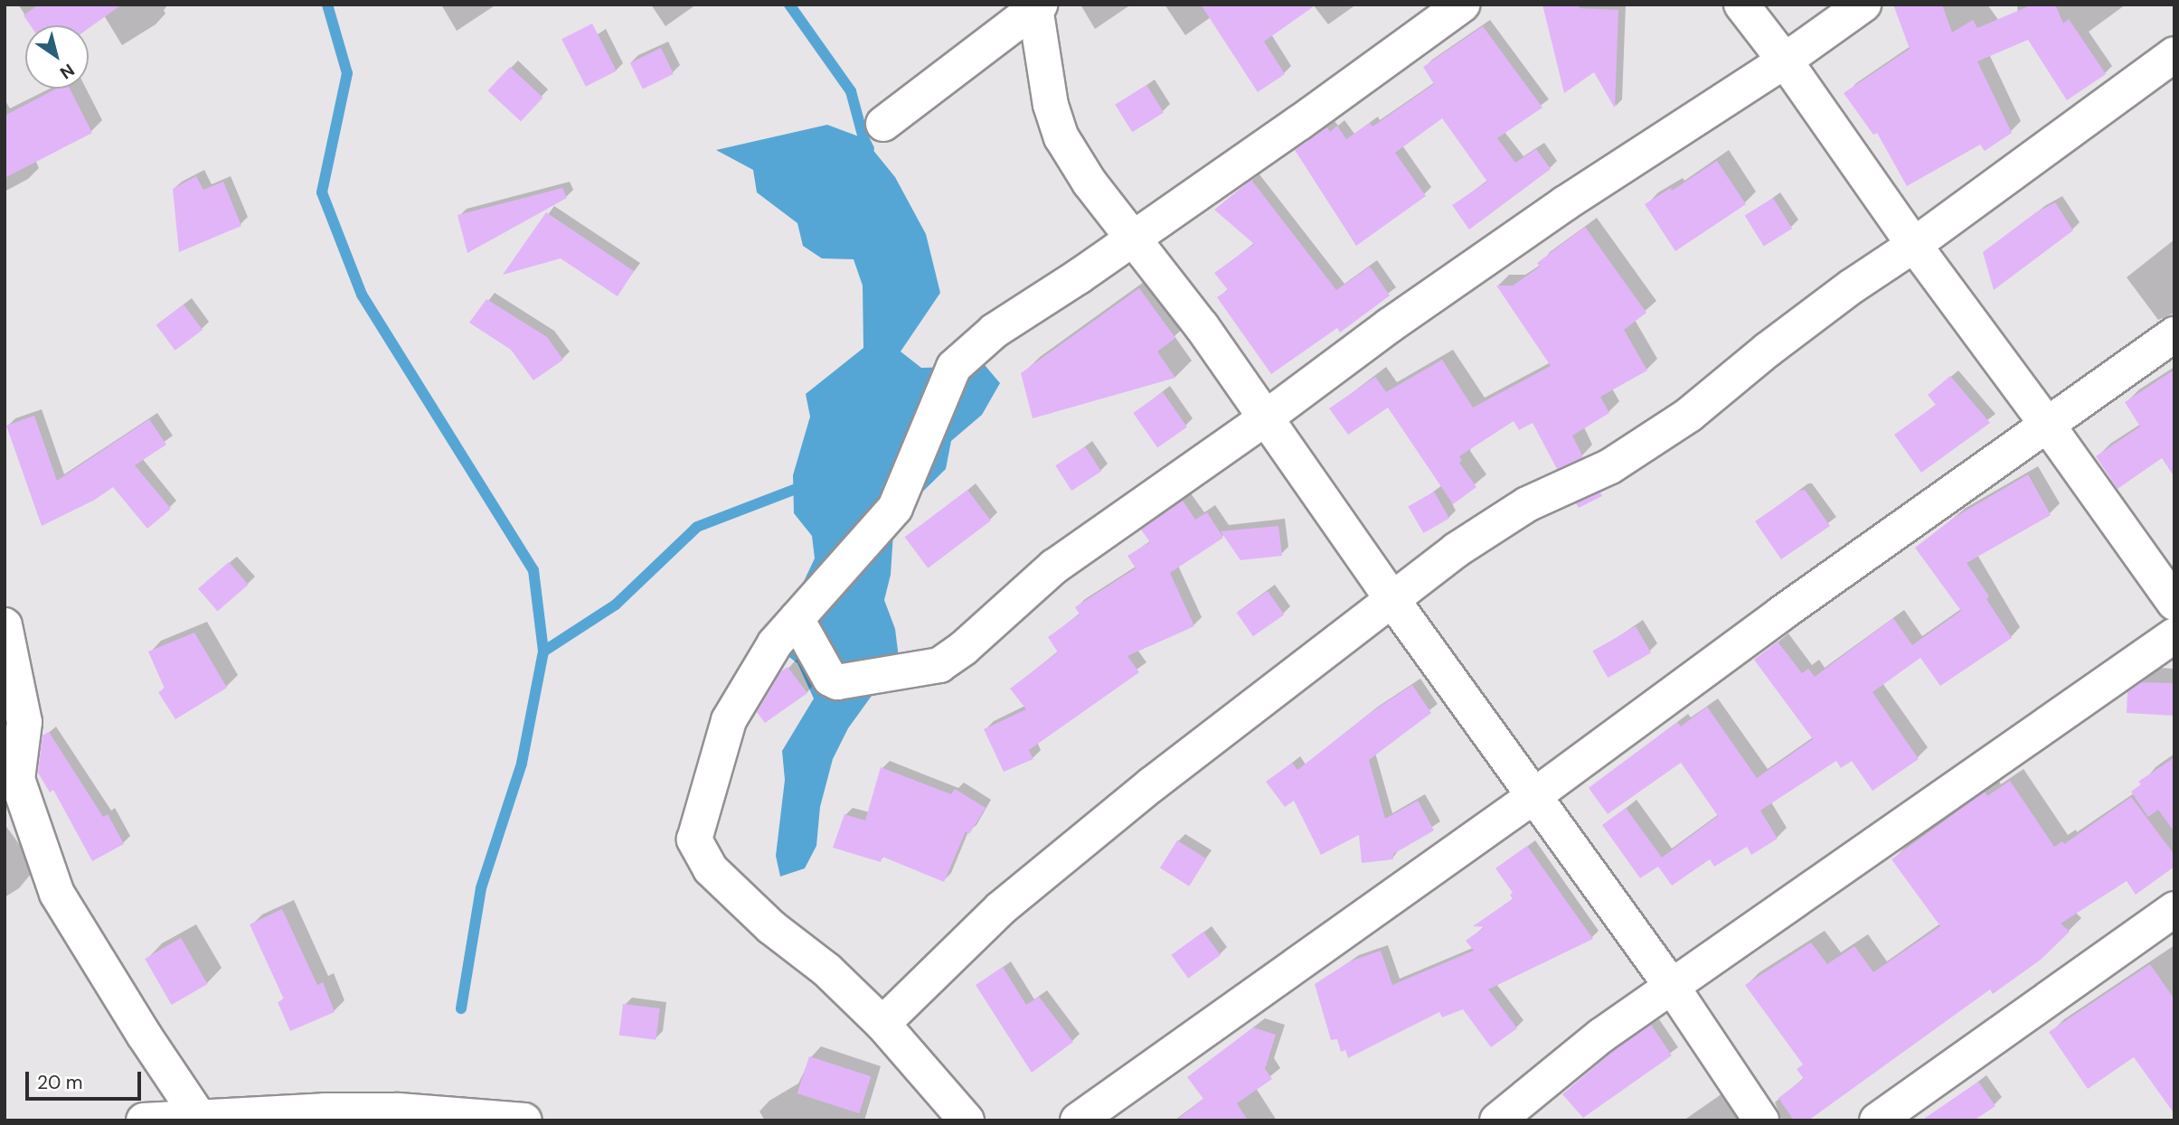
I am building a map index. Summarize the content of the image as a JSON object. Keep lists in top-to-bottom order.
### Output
{
  "scale_bar": "20 m",
  "north": "bottom right"
}
